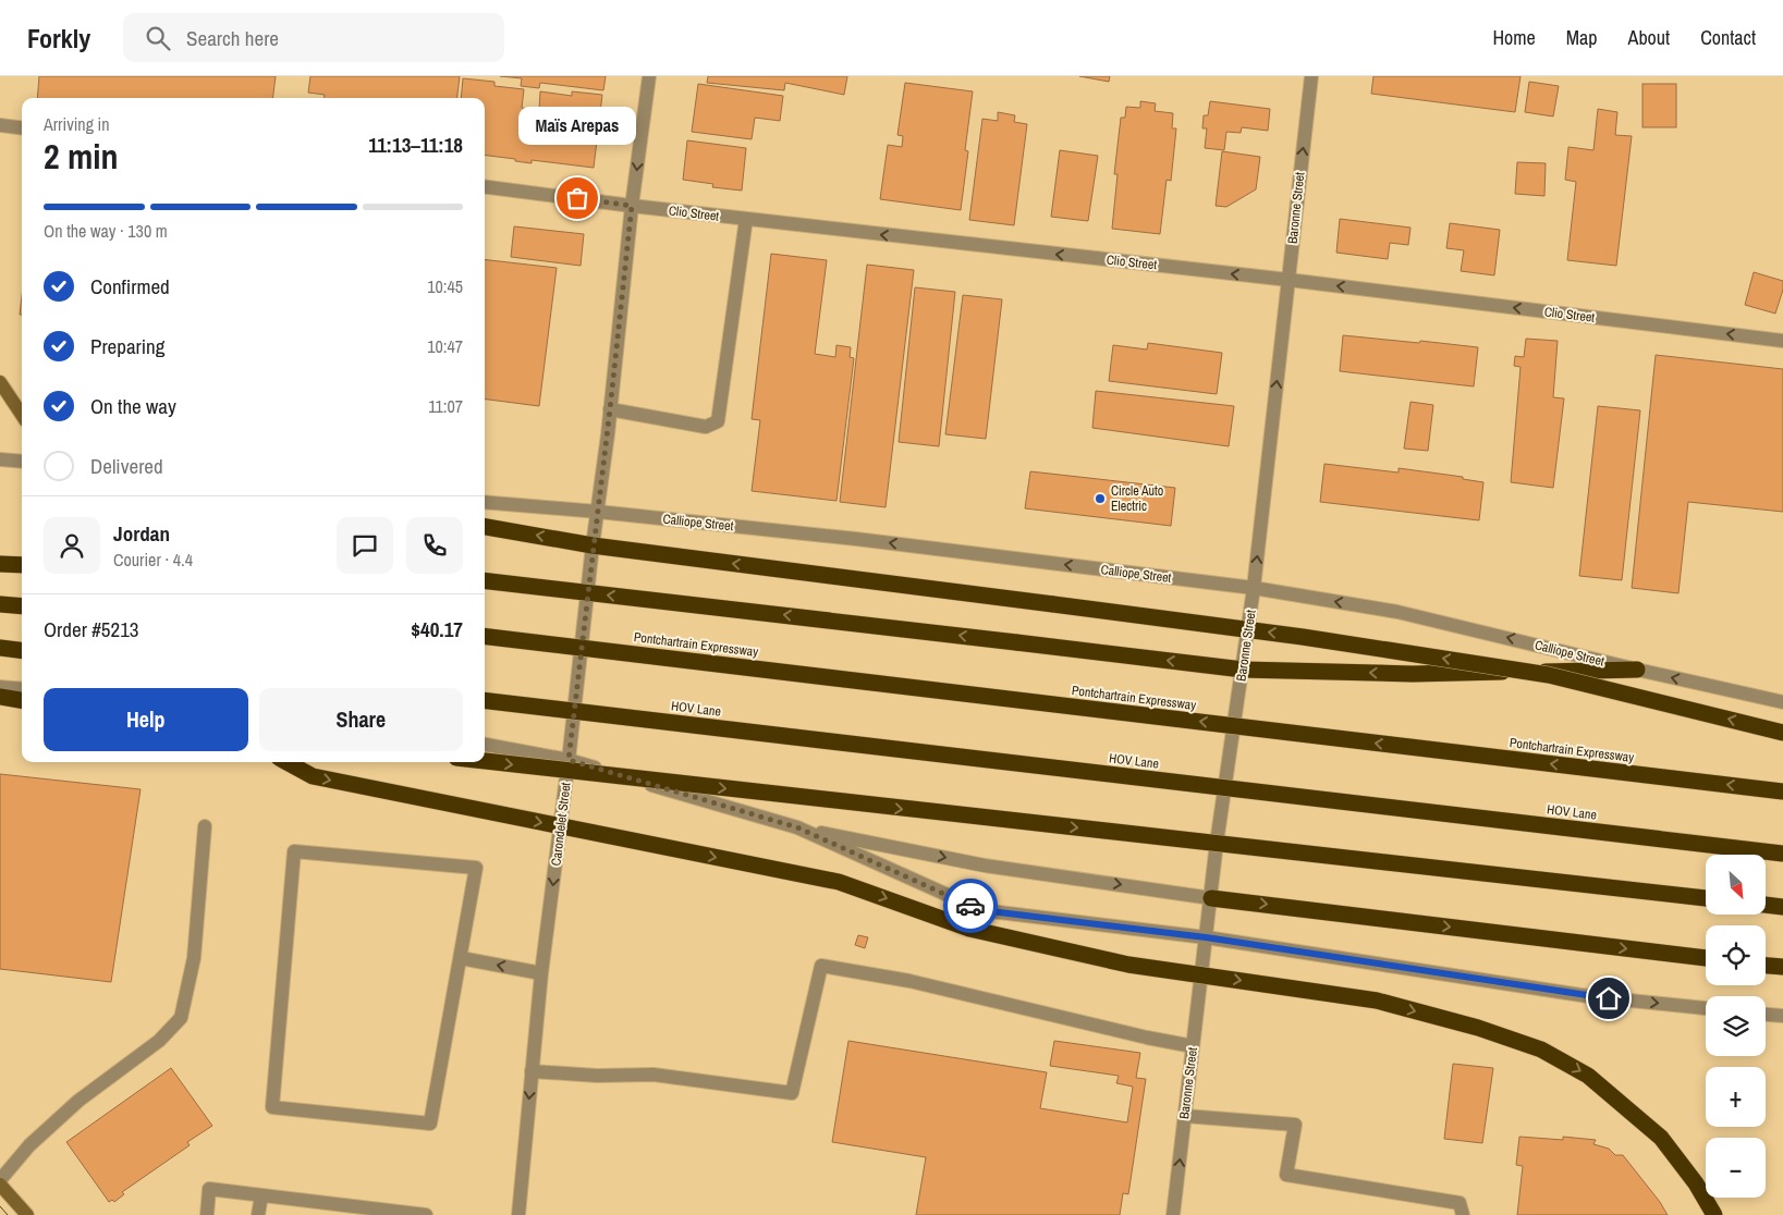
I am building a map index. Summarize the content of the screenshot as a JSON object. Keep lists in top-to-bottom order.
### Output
{
  "streets": {
    "highway": ["Pontchartrain Expressway", "HOV Lane"],
    "street": [
      "Baronne Street",
      "Clio Street",
      "Calliope Street",
      "Carondelet Street"
    ]
  },
  "crossings": [
    ["Baronne Street", "Clio Street"],
    ["Baronne Street", "Calliope Street"],
    ["Clio Street", "Carondelet Street"],
    ["Calliope Street", "Carondelet Street"]
  ],
  "one_way": [
    "Baronne Street",
    "Clio Street",
    "Calliope Street",
    "Carondelet Street"
  ],
  "places": ["Maïs Arepas", "Circle Auto Electric"],
  "north": "bottom right",
  "page": {
    "header": "Forkly",
    "search": "Search here",
    "nav": [
      "Home",
      "Map",
      "About",
      "Contact"
    ],
    "heading": ["2 min", "Arriving in", "11:13–11:18"],
    "panel": [
      "Jordan",
      "Courier · 4.4",
      "Order #5213",
      "$40.17"
    ],
    "bubble": "Maïs Arepas",
    "bar": "On the way · 130 m",
    "list": [
      ["Confirmed", "10:45"],
      ["Preparing", "10:47"],
      ["On the way", "11:07"],
      "Delivered"
    ],
    "buttons": ["Help", "Share"],
    "map_buttons": ["+", "−"]
  }
}
